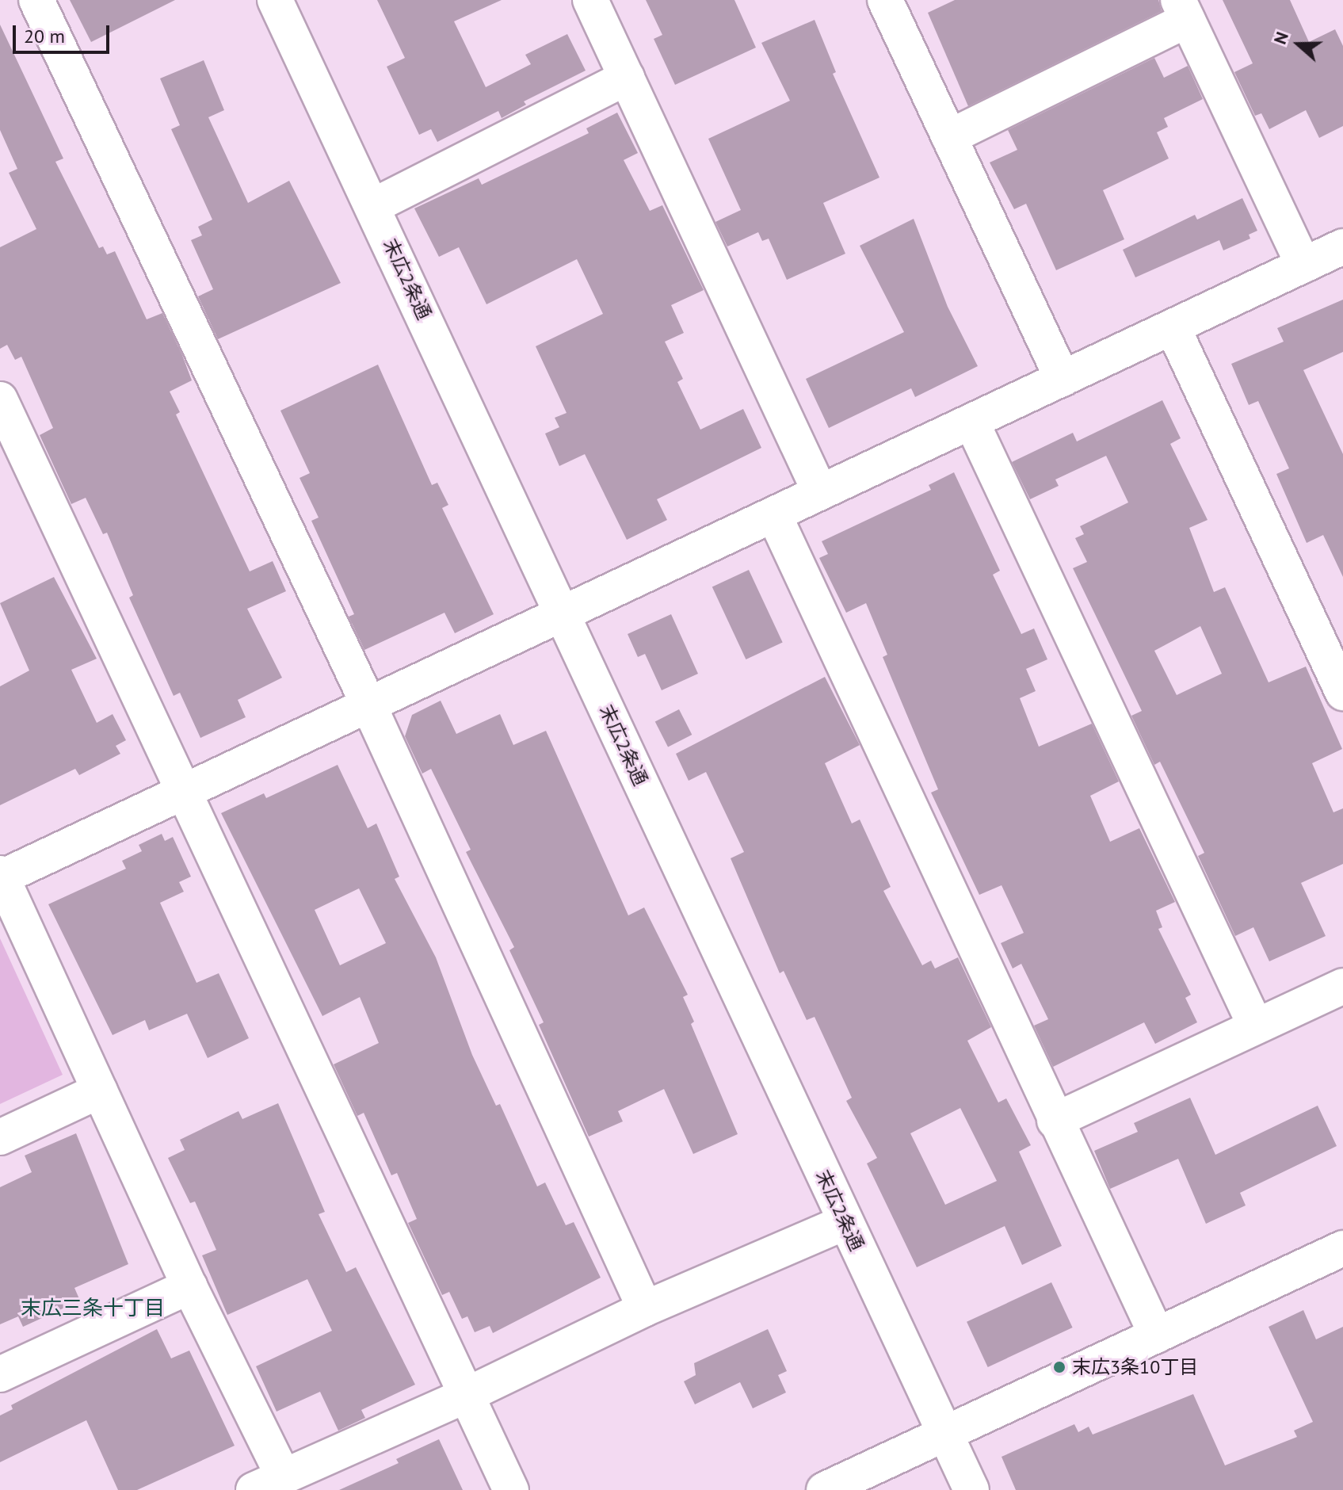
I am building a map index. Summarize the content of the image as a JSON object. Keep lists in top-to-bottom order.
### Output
{
  "streets": {
    "street": ["末広2条通"]
  },
  "districts": ["末広三条十丁目"],
  "places": ["末広3条10丁目"],
  "scale_bar": "20 m",
  "north": "left"
}
